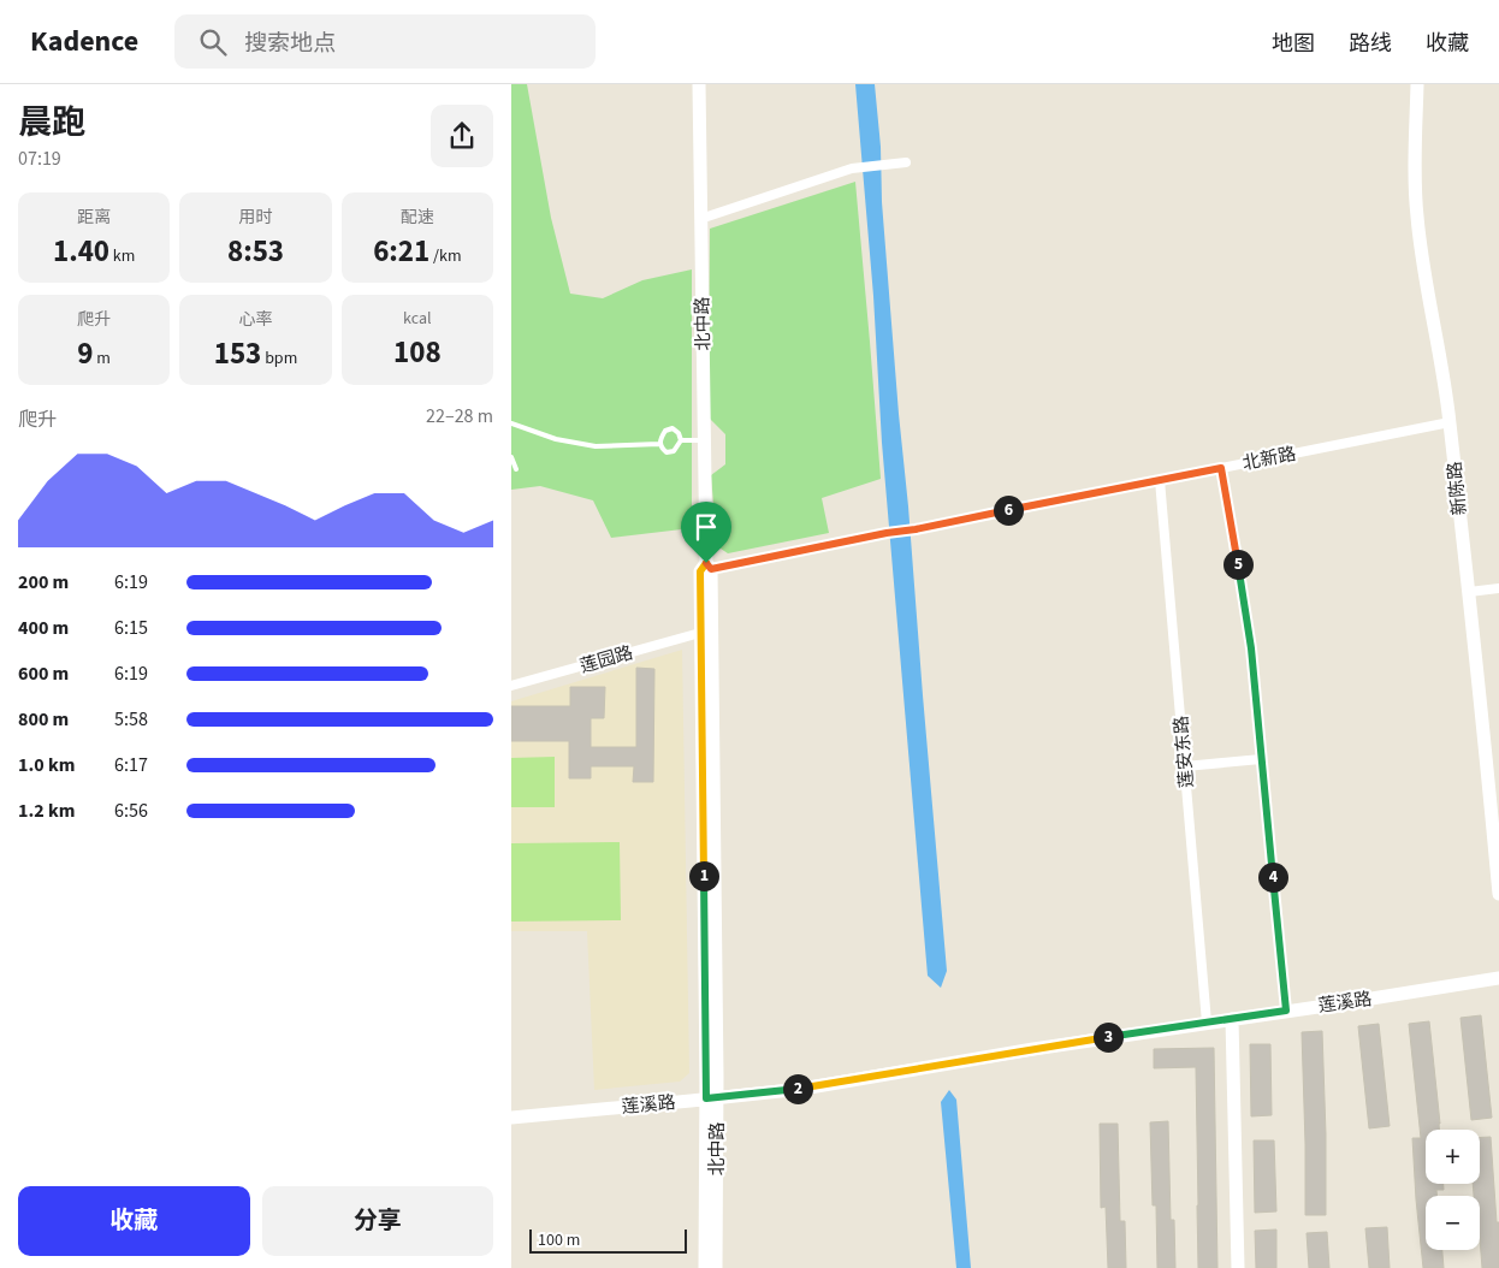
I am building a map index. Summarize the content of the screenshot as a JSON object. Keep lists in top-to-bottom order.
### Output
{
  "streets": {
    "street": [
      "北中路",
      "北新路",
      "新陈路",
      "莲园路",
      "莲安东路",
      "莲溪路"
    ]
  },
  "crossings": [
    ["北中路", "北新路"],
    ["北中路", "莲园路"],
    ["北中路", "莲溪路"],
    ["北新路", "新陈路"],
    ["北新路", "莲安东路"],
    ["莲安东路", "莲溪路"]
  ],
  "scale_bar": "100 m",
  "page": {
    "header": "Kadence",
    "search": "搜索地点",
    "nav": ["地图", "路线", "收藏"],
    "heading": ["晨跑", "07:19"],
    "stats": [
      ["距离", "1.40 km"],
      ["用时", "8:53"],
      ["配速", "6:21 /km"],
      ["爬升", "9 m"],
      ["心率", "153 bpm"],
      ["kcal", "108"]
    ],
    "chart": ["爬升", "22–28 m"],
    "pins": [
      "6",
      "5",
      "1",
      "4",
      "3",
      "2"
    ],
    "list": [
      {
        "name": "200 m",
        "note": "6:19"
      },
      {
        "name": "400 m",
        "note": "6:15"
      },
      {
        "name": "600 m",
        "note": "6:19"
      },
      {
        "name": "800 m",
        "note": "5:58"
      },
      {
        "name": "1.0 km",
        "note": "6:17"
      },
      {
        "name": "1.2 km",
        "note": "6:56"
      }
    ],
    "map_buttons": ["+", "−"],
    "buttons": ["收藏", "分享"],
    "scale": "100 m"
  }
}
